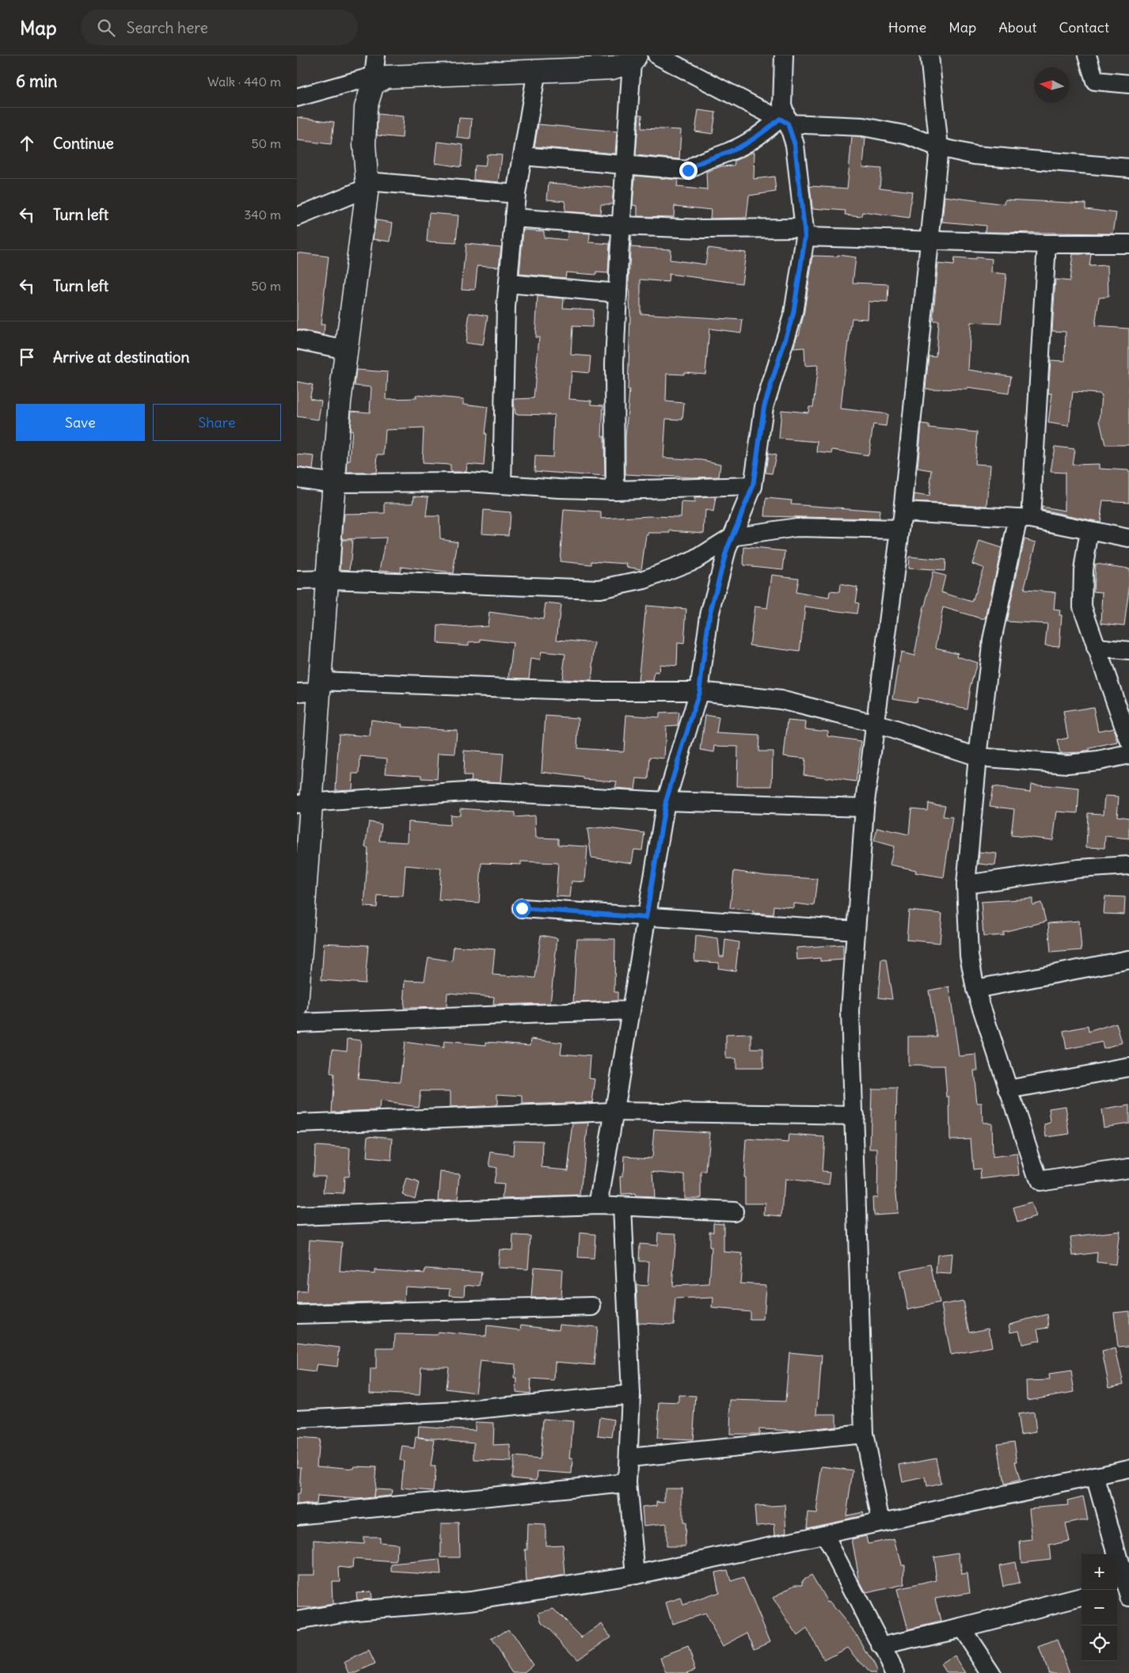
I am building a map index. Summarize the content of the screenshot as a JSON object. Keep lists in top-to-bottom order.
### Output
{
  "north": "left",
  "page": {
    "header": "Map",
    "search": "Search here",
    "nav": [
      "Home",
      "Map",
      "About",
      "Contact"
    ],
    "heading": ["6 min", "Walk · 440 m"],
    "list": [
      ["Continue", "50 m"],
      ["Turn left", "340 m"],
      ["Turn left", "50 m"],
      "Arrive at destination"
    ],
    "buttons": ["Save", "Share"],
    "map_buttons": ["+", "−"]
  }
}
